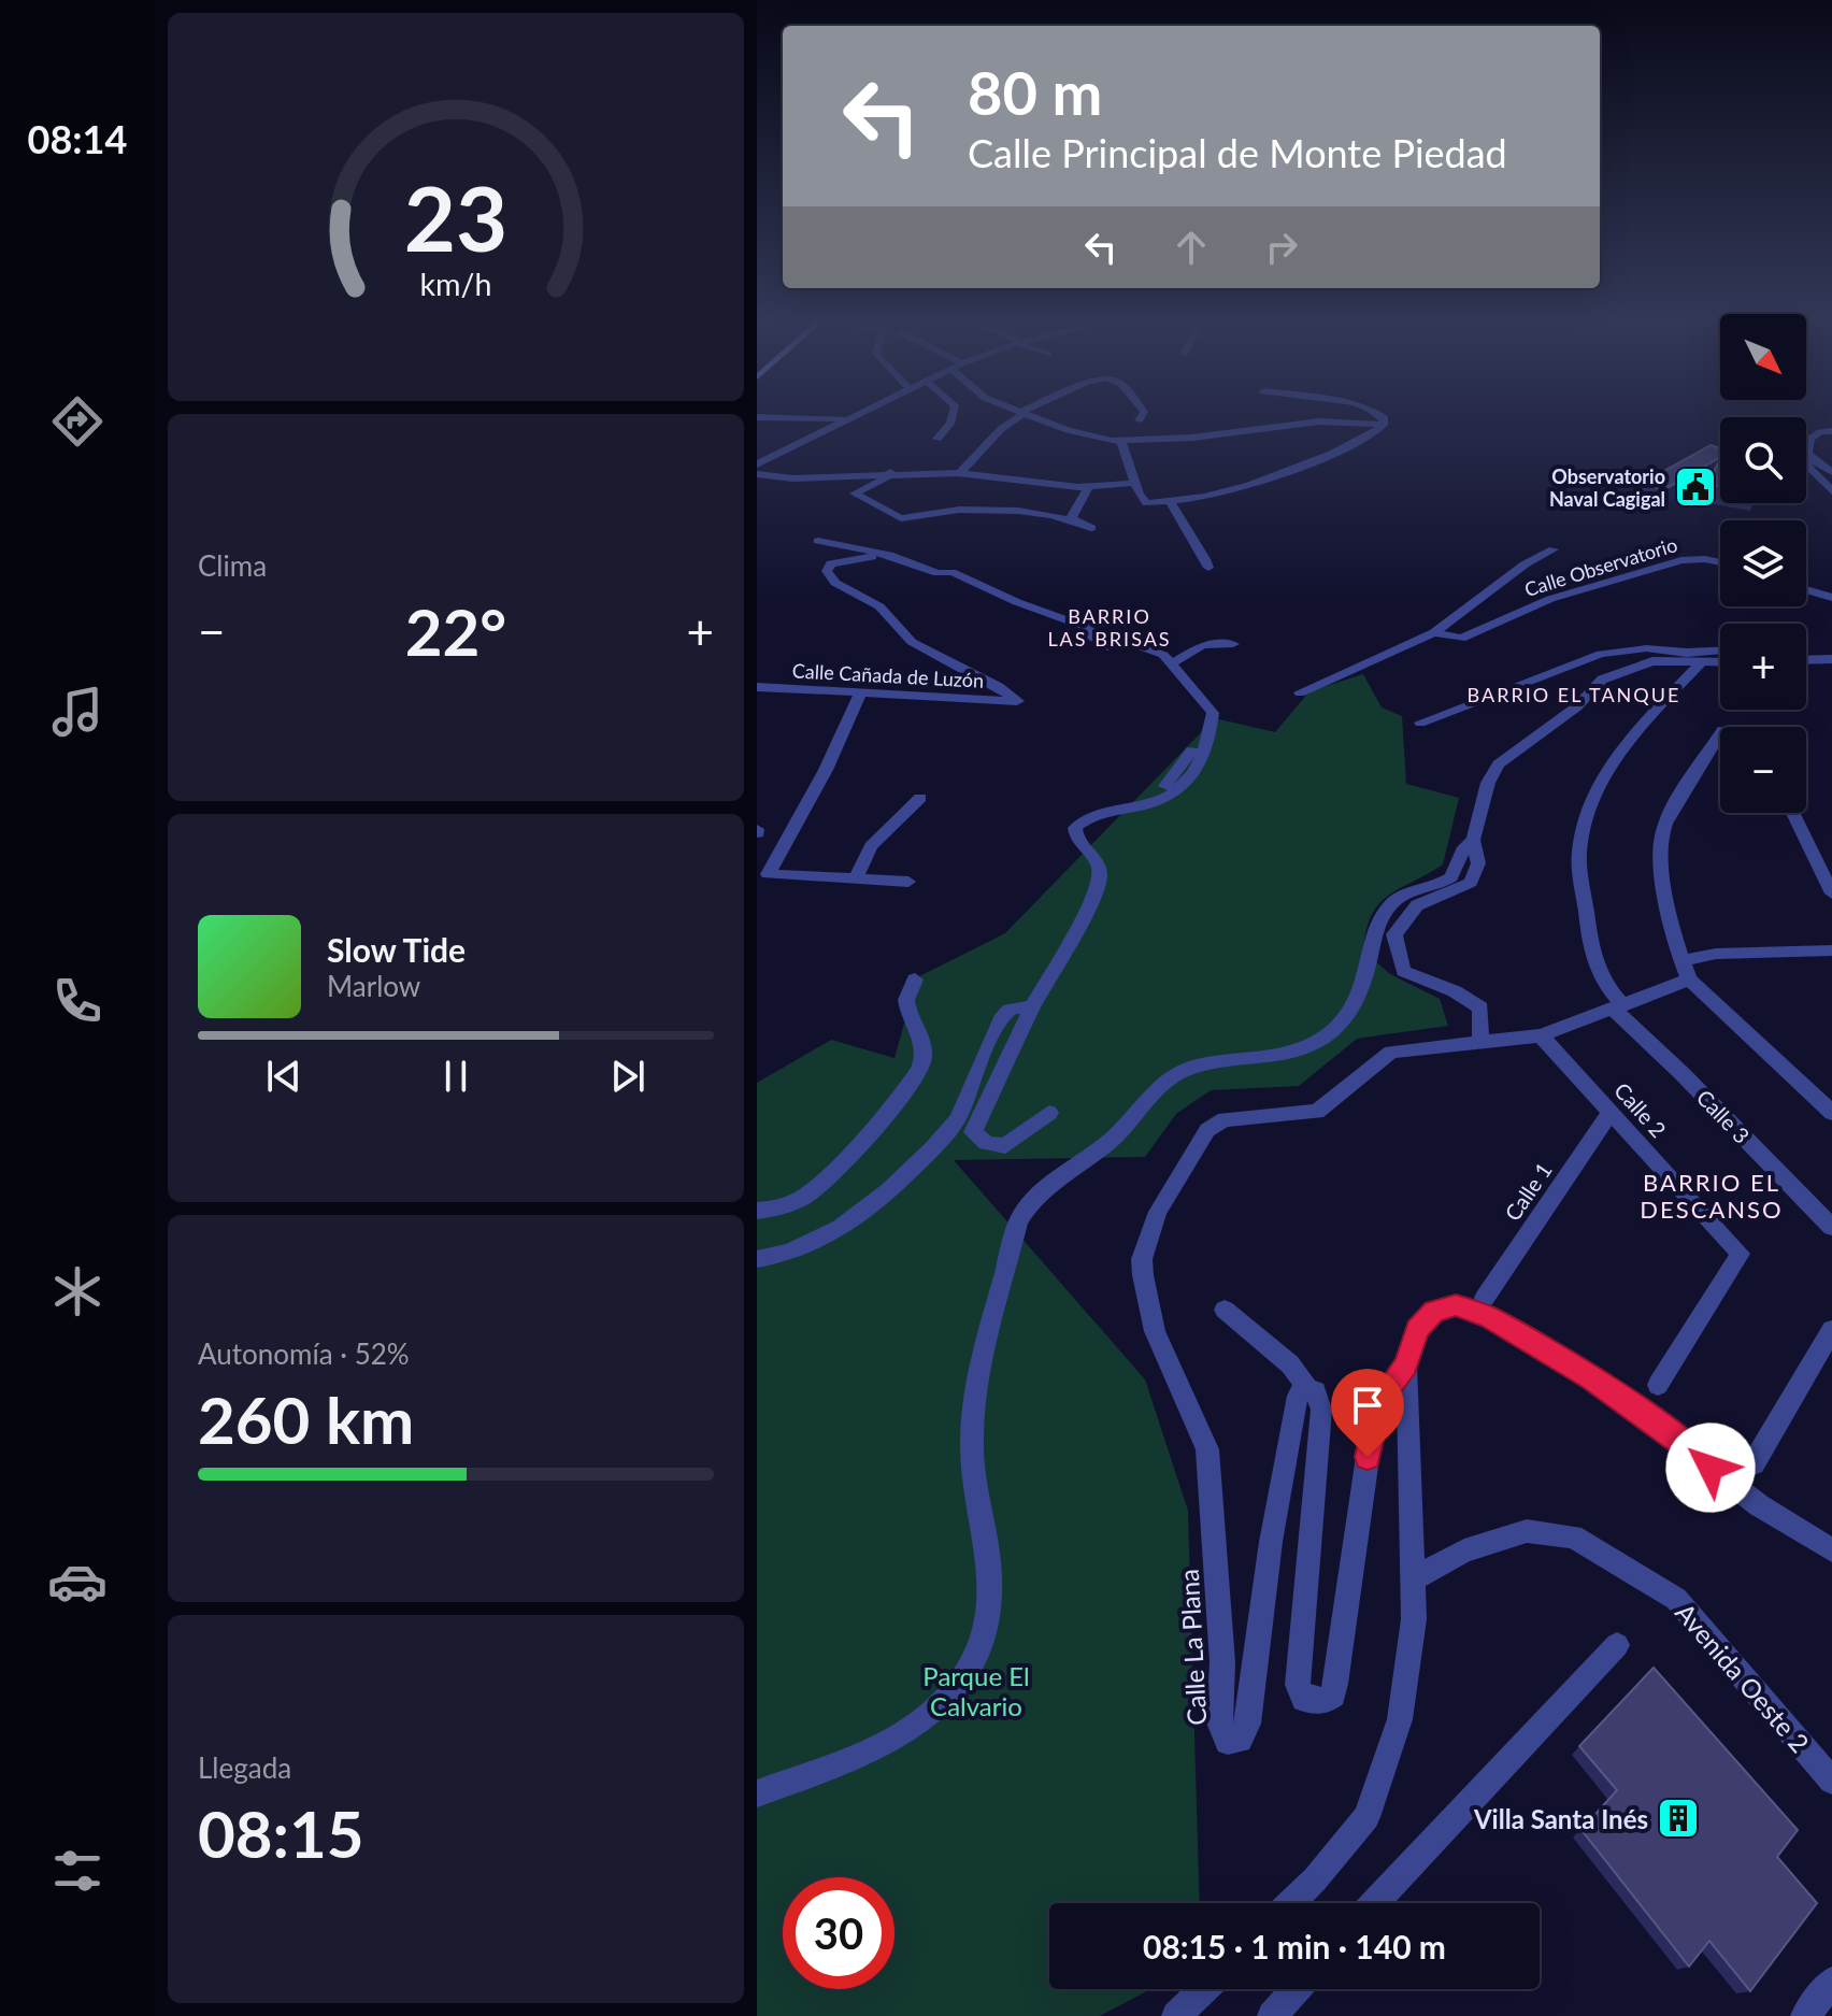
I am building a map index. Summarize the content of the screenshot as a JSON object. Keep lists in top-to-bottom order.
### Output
{
  "streets": {
    "street": [
      "Calle Observatorio",
      "Calle Cañada de Luzón",
      "Calle 2",
      "Calle 3",
      "Calle 1",
      "Calle La Plana",
      "Avenida Oeste 2"
    ]
  },
  "crossings": [
    ["Calle 2", "Calle 1"],
    ["Calle 2", "Calle La Plana"],
    ["Calle 3", "Calle La Plana"]
  ],
  "districts": ["BARRIO LAS BRISAS", "BARRIO EL TANQUE", "BARRIO EL DESCANSO"],
  "parks": ["Parque El Calvario"],
  "places": {
    "public building": ["Observatorio Naval Cagigal"],
    "building": ["Villa Santa Inés"]
  },
  "north": "bottom right",
  "page": {
    "tabs": "08:14",
    "turn": ["80 m", "Calle Principal de Monte Piedad"],
    "map_buttons": ["+", "−"],
    "tile": [
      "Clima",
      ["Autonomía · 52%", "260 km"],
      ["Llegada", "08:15"]
    ],
    "heat": ["−", "22°", "+"],
    "song": ["Slow Tide", "Marlow"],
    "limit": "30",
    "trip": "08:15 · 1 min · 140 m",
    "gauge": ["23", "km/h"]
  }
}
